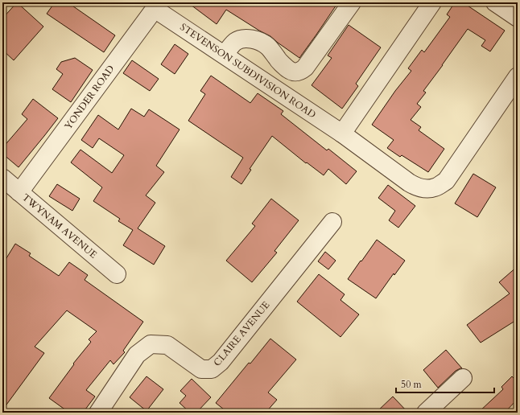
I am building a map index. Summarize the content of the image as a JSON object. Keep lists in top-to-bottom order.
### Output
{
  "streets": {
    "street": [
      "STEVENSON SUBDIVISION ROAD",
      "YONDER ROAD",
      "TWYNAM AVENUE",
      "CLAIRE AVENUE"
    ]
  },
  "crossings": [
    ["STEVENSON SUBDIVISION ROAD", "YONDER ROAD"],
    ["YONDER ROAD", "TWYNAM AVENUE"]
  ],
  "scale_bar": "50 m"
}
